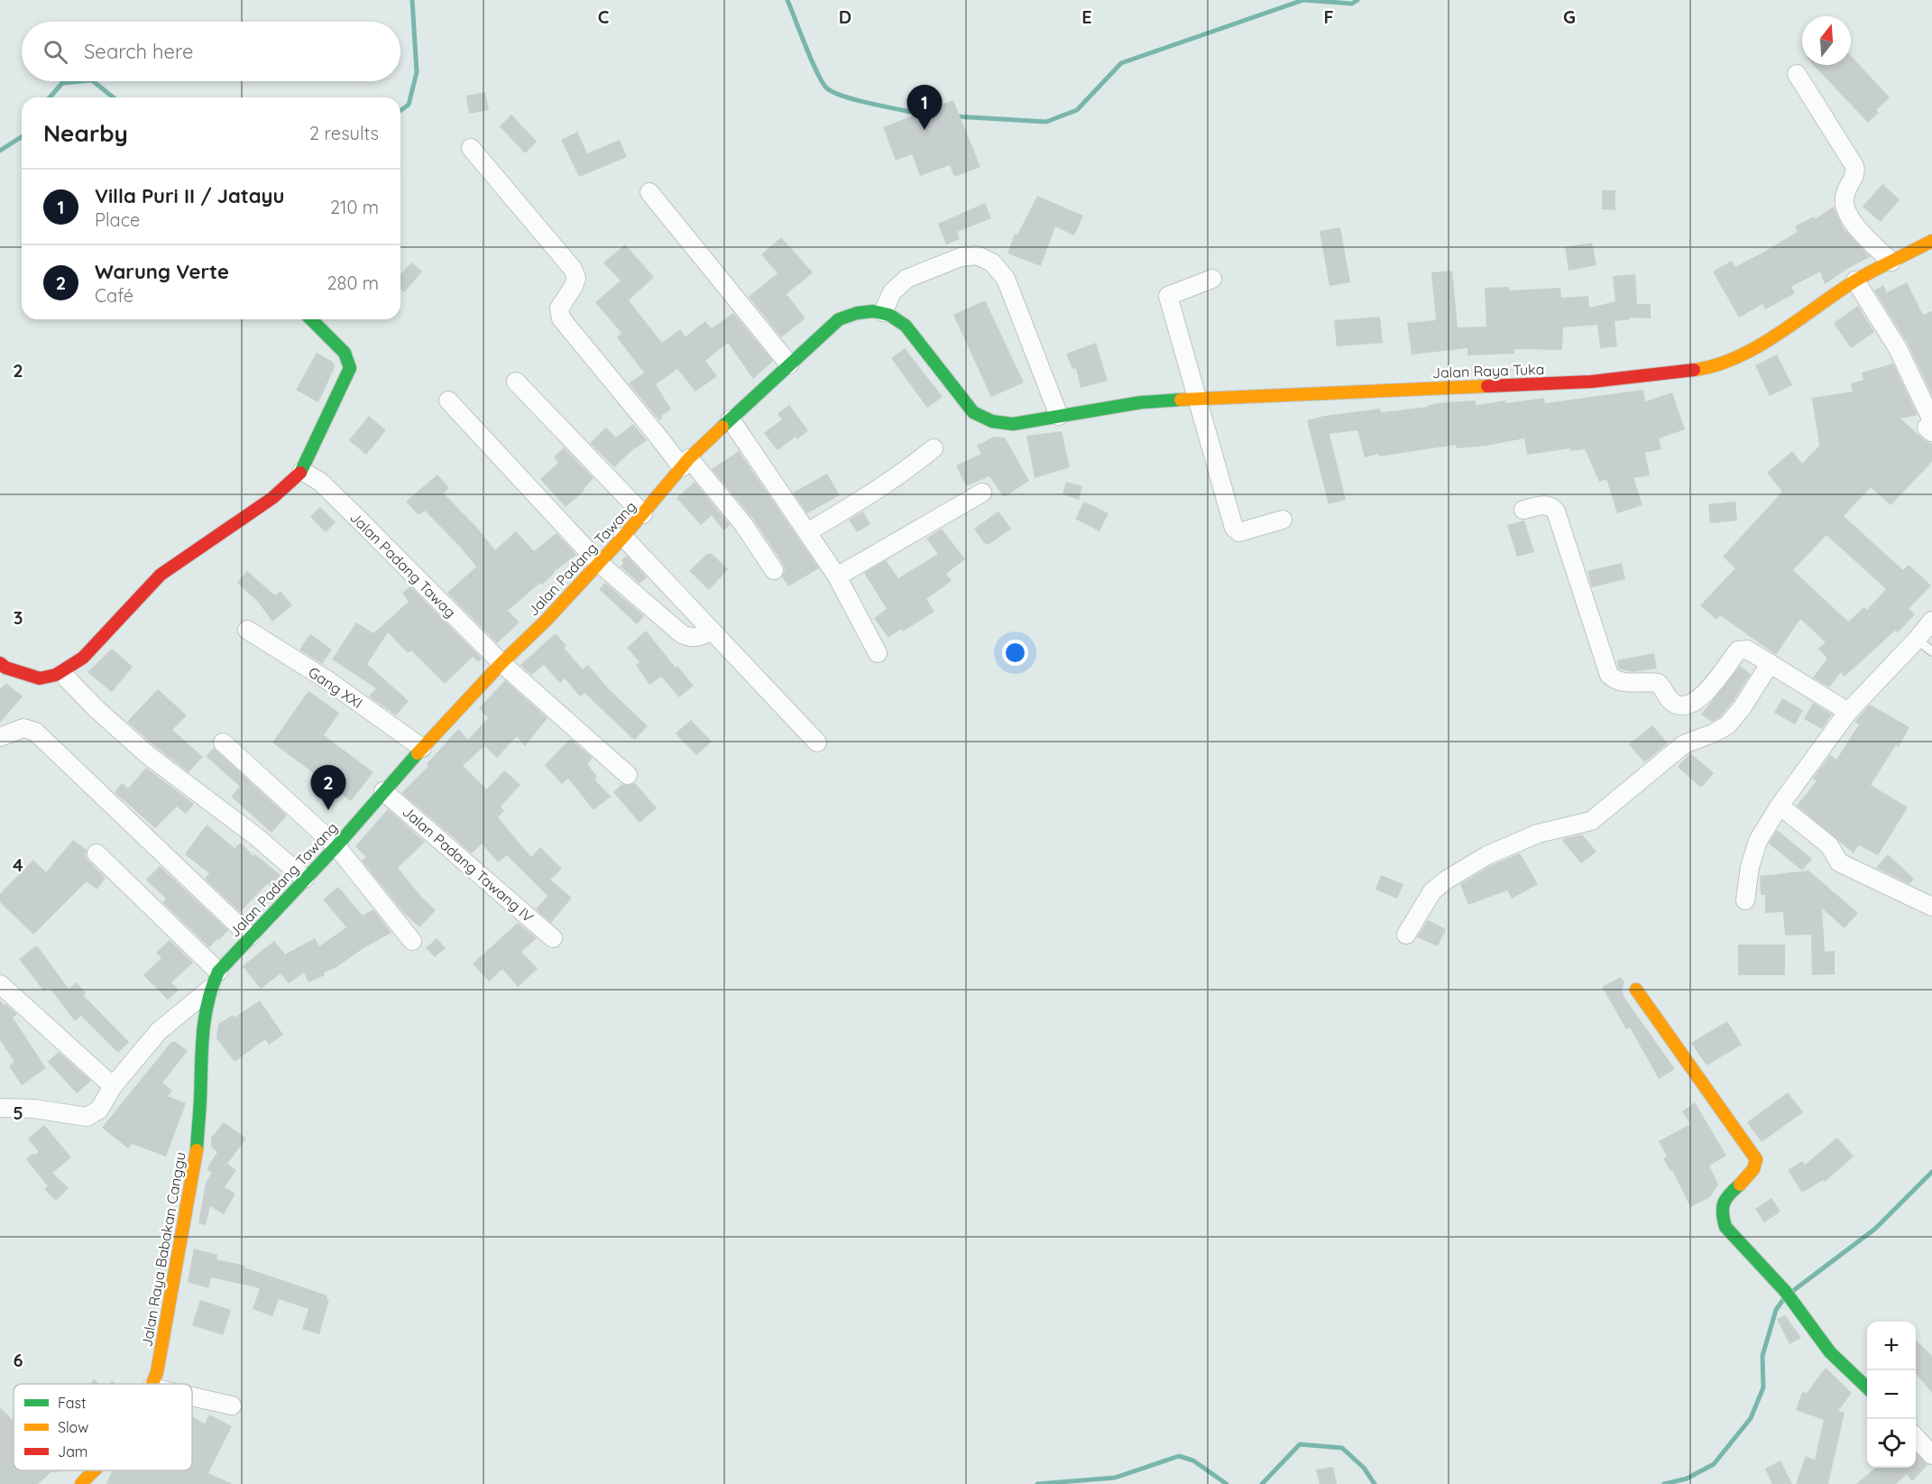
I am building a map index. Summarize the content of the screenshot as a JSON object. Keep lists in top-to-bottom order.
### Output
{
  "streets": {
    "street": [
      "Jalan Raya Tuka",
      "Jalan Padang Tawang",
      "Jalan Padang Tawag",
      "Gang XXI",
      "Jalan Padang Tawang IV",
      "Jalan Raya Babakan Canggu"
    ]
  },
  "crossings": [
    ["Jalan Raya Tuka", "Jalan Padang Tawang"],
    ["Jalan Padang Tawang", "Jalan Padang Tawag"],
    ["Jalan Padang Tawang", "Gang XXI"],
    ["Jalan Padang Tawang", "Jalan Padang Tawang IV"],
    ["Jalan Padang Tawang", "Jalan Raya Babakan Canggu"]
  ],
  "legend": ["Fast", "Slow", "Jam"],
  "north": "top",
  "page": {
    "search": "Search here",
    "pins": ["1", "2"],
    "heading": ["Nearby", "2 results"],
    "list": [
      {
        "mark": "1",
        "name": "Villa Puri II / Jatayu",
        "note": "Place",
        "value": "210 m"
      },
      {
        "mark": "2",
        "name": "Warung Verte",
        "note": "Café",
        "value": "280 m"
      }
    ],
    "map_buttons": ["+", "−"]
  },
  "grid": {
    "columns": [
      "C",
      "D",
      "E",
      "F",
      "G"
    ],
    "rows": [
      "2",
      "3",
      "4",
      "5",
      "6"
    ]
  }
}
